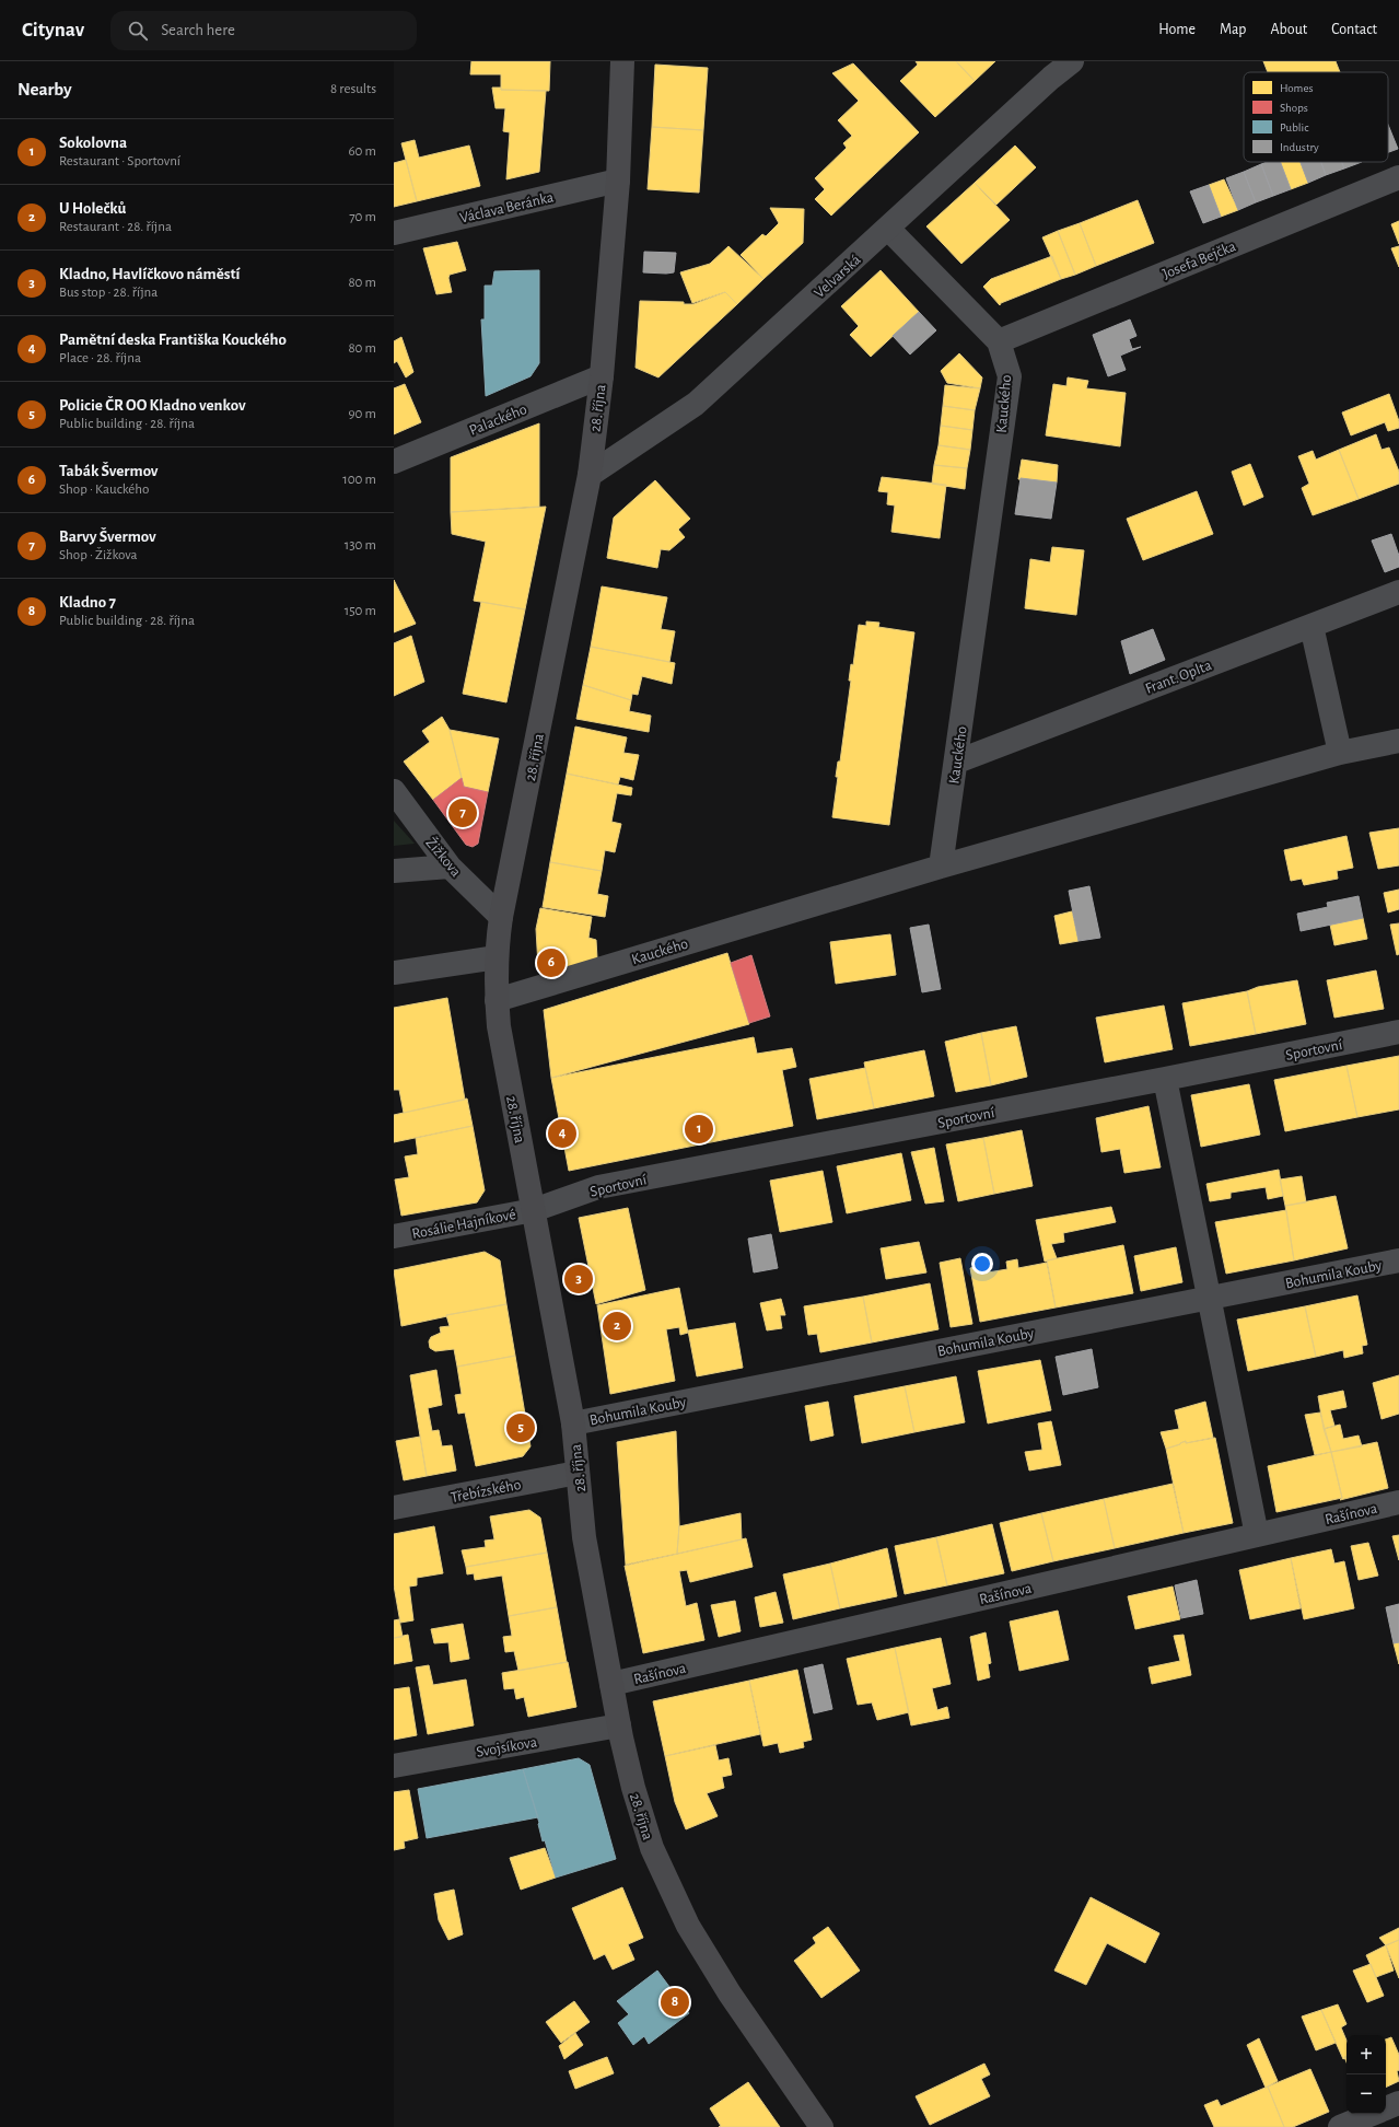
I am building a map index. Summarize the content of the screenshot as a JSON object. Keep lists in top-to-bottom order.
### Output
{
  "streets": {
    "main road": ["28. října"],
    "street": [
      "Václava Beránka",
      "Josefa Bejčka",
      "Velvarská",
      "Kauckého",
      "Palackého",
      "Frant. Oplta",
      "Žižkova",
      "Sportovní",
      "Rosálie Hajníkové",
      "Bohumila Kouby",
      "Třebízského",
      "Rašínova",
      "Svojsíkova"
    ]
  },
  "crossings": [
    ["Václava Beránka", "28. října"],
    ["Josefa Bejčka", "Kauckého"],
    ["Velvarská", "Kauckého"],
    ["Velvarská", "28. října"],
    ["Kauckého", "28. října"],
    ["Kauckého", "Frant. Oplta"],
    ["28. října", "Palackého"],
    ["28. října", "Žižkova"],
    ["28. října", "Sportovní"],
    ["28. října", "Rosálie Hajníkové"],
    ["28. října", "Bohumila Kouby"],
    ["28. října", "Třebízského"],
    ["28. října", "Rašínova"],
    ["28. října", "Svojsíkova"],
    ["Sportovní", "Rosálie Hajníkové"]
  ],
  "legend": [
    "Homes",
    "Shops",
    "Public",
    "Industry"
  ],
  "page": {
    "header": "Citynav",
    "search": "Search here",
    "nav": [
      "Home",
      "Map",
      "About",
      "Contact"
    ],
    "heading": ["Nearby", "8 results"],
    "list": [
      {
        "mark": "1",
        "name": "Sokolovna",
        "note": "Restaurant · Sportovní",
        "value": "60 m"
      },
      {
        "mark": "2",
        "name": "U Holečků",
        "note": "Restaurant · 28. října",
        "value": "70 m"
      },
      {
        "mark": "3",
        "name": "Kladno, Havlíčkovo náměstí",
        "note": "Bus stop · 28. října",
        "value": "80 m"
      },
      {
        "mark": "4",
        "name": "Pamětní deska Františka Kouckého",
        "note": "Place · 28. října",
        "value": "80 m"
      },
      {
        "mark": "5",
        "name": "Policie ČR OO Kladno venkov",
        "note": "Public building · 28. října",
        "value": "90 m"
      },
      {
        "mark": "6",
        "name": "Tabák Švermov",
        "note": "Shop · Kauckého",
        "value": "100 m"
      },
      {
        "mark": "7",
        "name": "Barvy Švermov",
        "note": "Shop · Žižkova",
        "value": "130 m"
      },
      {
        "mark": "8",
        "name": "Kladno 7",
        "note": "Public building · 28. října",
        "value": "150 m"
      }
    ],
    "pins": [
      "7",
      "6",
      "1",
      "4",
      "3",
      "2",
      "5",
      "8"
    ],
    "map_buttons": ["+", "−"]
  }
}
